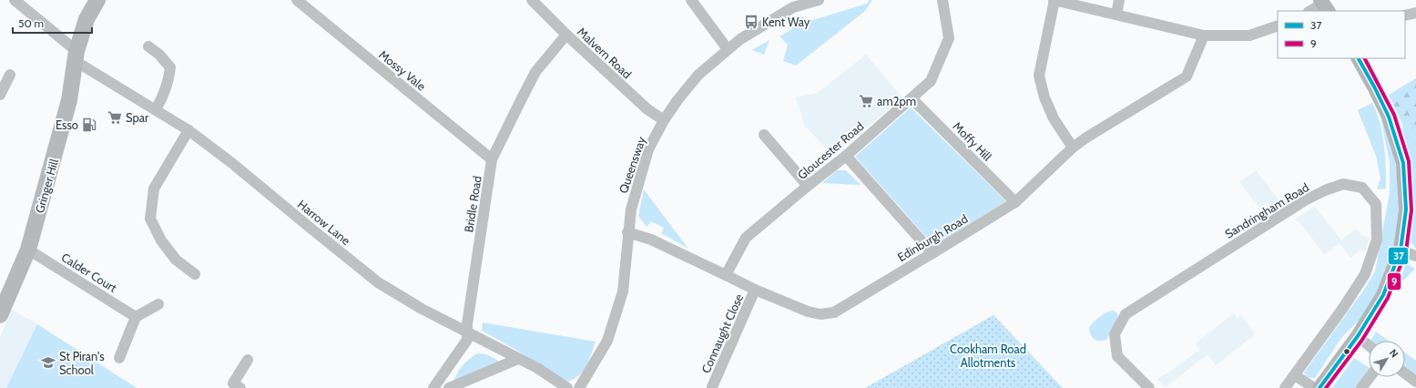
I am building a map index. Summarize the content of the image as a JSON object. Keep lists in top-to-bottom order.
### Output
{
  "streets": {
    "main road": ["Gringer Hill"],
    "street": [
      "Malvern Road",
      "Mossy Vale",
      "Moffy Hill",
      "Gloucester Road",
      "Queensway",
      "Bridle Road",
      "Sandringham Road",
      "Harrow Lane",
      "Edinburgh Road",
      "Calder Court",
      "Connaught Close"
    ]
  },
  "crossings": [
    ["Malvern Road", "Queensway"],
    ["Malvern Road", "Bridle Road"],
    ["Mossy Vale", "Bridle Road"],
    ["Moffy Hill", "Gloucester Road"],
    ["Moffy Hill", "Edinburgh Road"],
    ["Gloucester Road", "Edinburgh Road"],
    ["Queensway", "Edinburgh Road"],
    ["Gringer Hill", "Harrow Lane"],
    ["Gringer Hill", "Calder Court"],
    ["Bridle Road", "Harrow Lane"],
    ["Edinburgh Road", "Connaught Close"]
  ],
  "parks": ["Cookham Road Allotments"],
  "places": {
    "bus stop": ["Kent Way"],
    "supermarket": ["am2pm", "Spar"],
    "fuel station": ["Esso"],
    "school or university": ["St Piran's School"]
  },
  "lines": ["transit line 37", "transit line 9"],
  "legend": ["37", "9"],
  "scale_bar": "50 m",
  "north": "top right"
}
